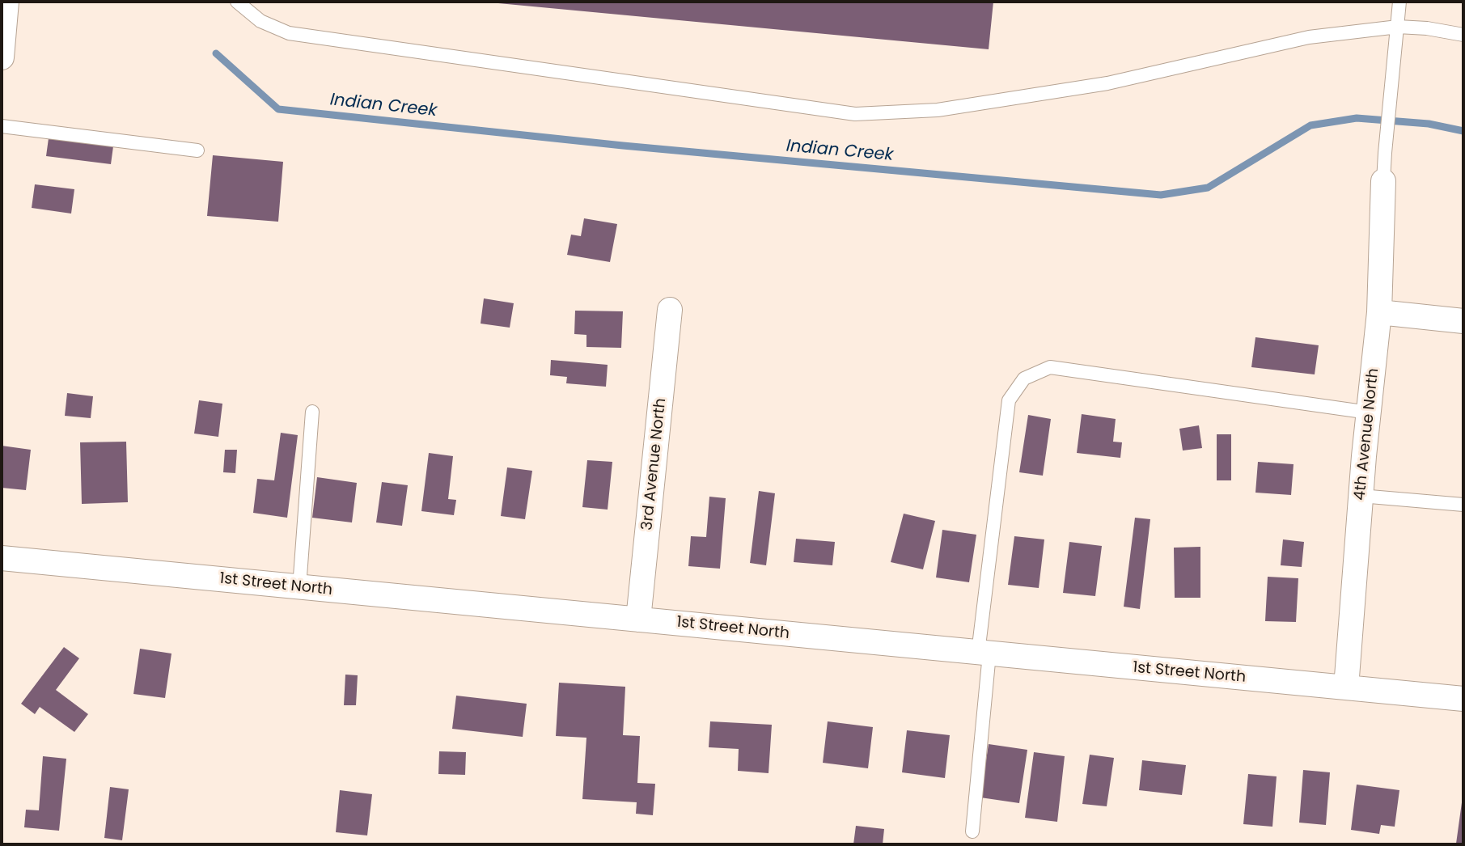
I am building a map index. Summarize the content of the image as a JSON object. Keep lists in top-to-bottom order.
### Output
{
  "streets": {
    "street": ["4th Avenue North", "3rd Avenue North", "1st Street North"]
  },
  "crossings": [
    ["4th Avenue North", "1st Street North"],
    ["3rd Avenue North", "1st Street North"]
  ],
  "water": ["Indian Creek"]
}
